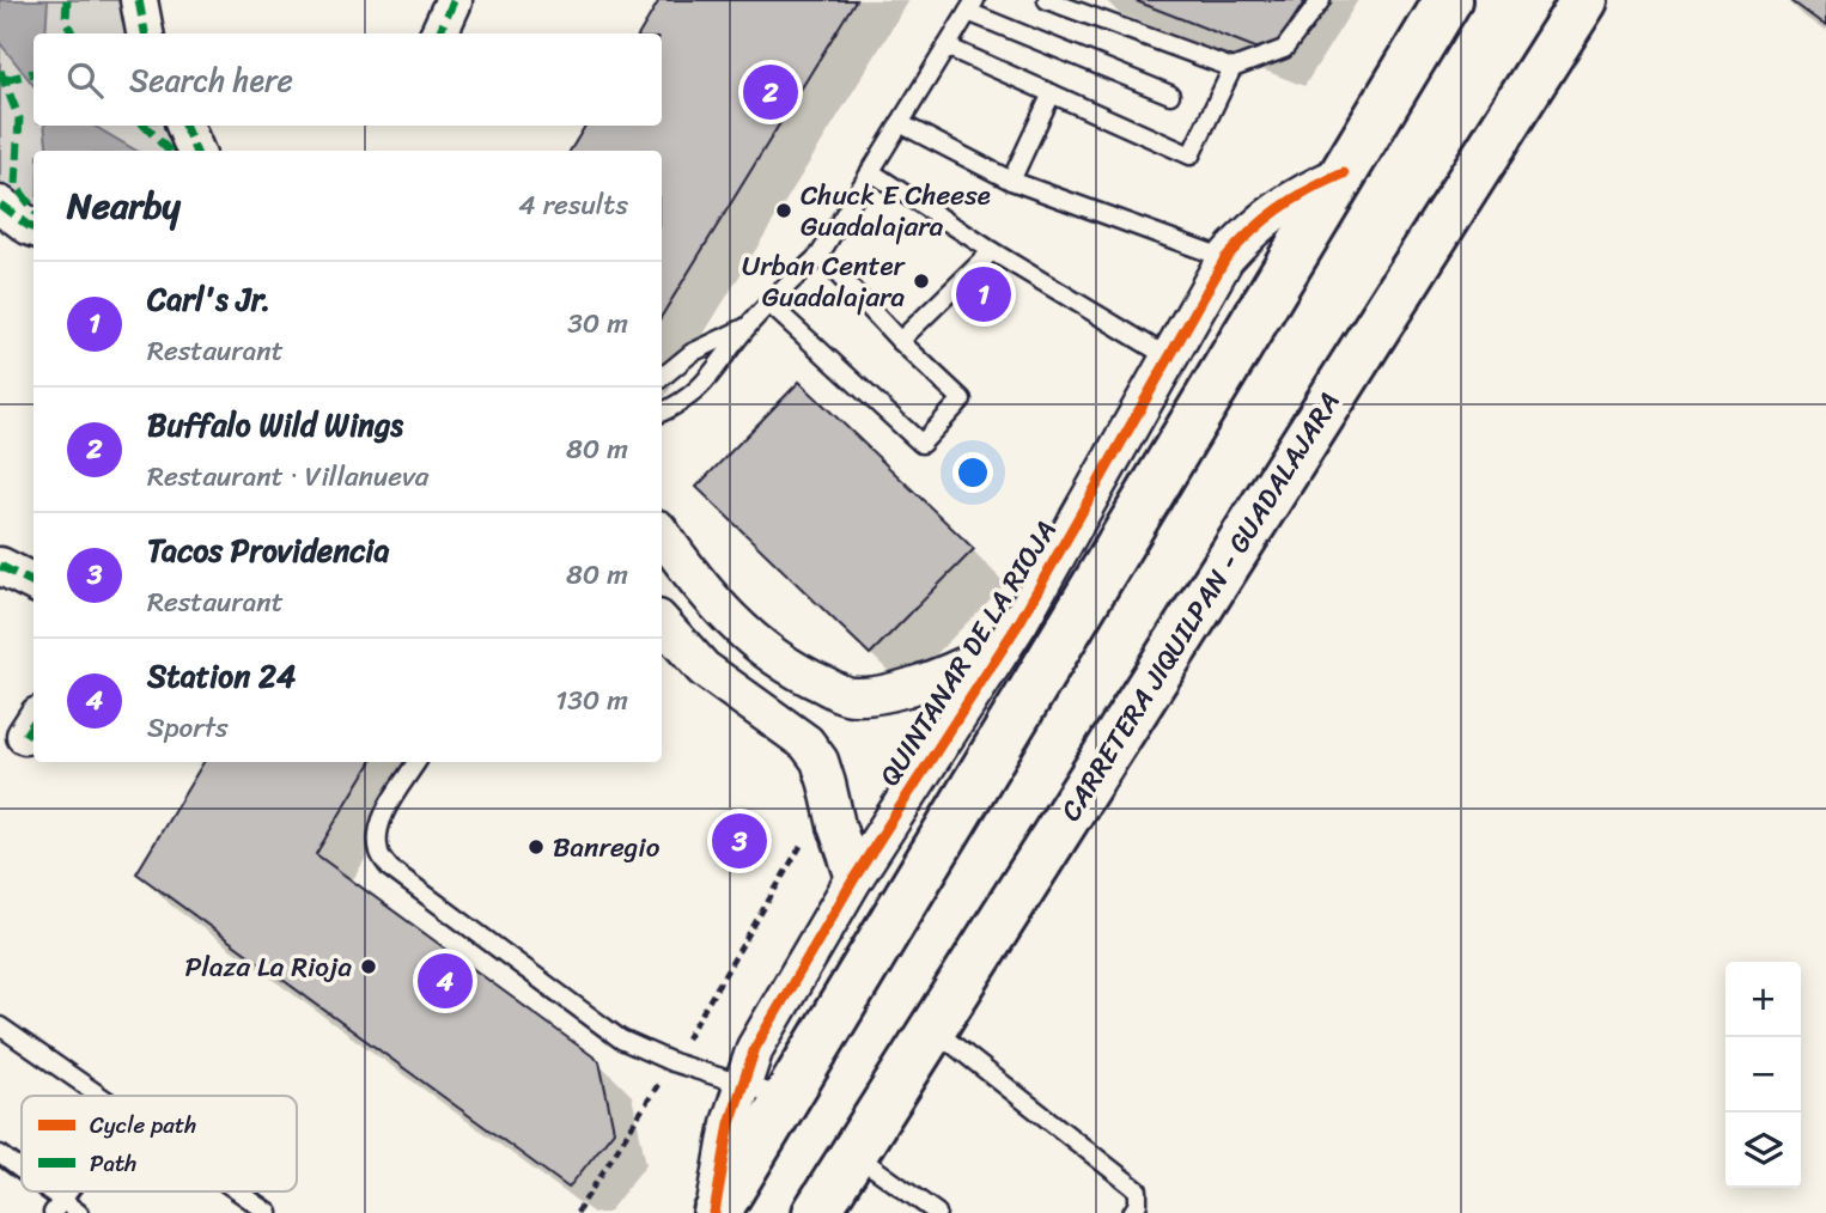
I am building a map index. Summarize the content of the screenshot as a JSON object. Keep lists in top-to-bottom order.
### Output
{
  "streets": {
    "highway": ["CARRETERA JIQUILPAN - GUADALAJARA"],
    "street": ["QUINTANAR DE LA RIOJA"]
  },
  "places": [
    "Chuck E Cheese Guadalajara",
    "Urban Center Guadalajara",
    "Banregio",
    "Plaza La Rioja"
  ],
  "legend": ["Cycle path", "Path"],
  "page": {
    "search": "Search here",
    "pins": [
      "2",
      "1",
      "3",
      "4"
    ],
    "heading": ["Nearby", "4 results"],
    "list": [
      {
        "mark": "1",
        "name": "Carl's Jr.",
        "note": "Restaurant",
        "value": "30 m"
      },
      {
        "mark": "2",
        "name": "Buffalo Wild Wings",
        "note": "Restaurant · Villanueva",
        "value": "80 m"
      },
      {
        "mark": "3",
        "name": "Tacos Providencia",
        "note": "Restaurant",
        "value": "80 m"
      },
      {
        "mark": "4",
        "name": "Station 24",
        "note": "Sports",
        "value": "130 m"
      }
    ],
    "map_buttons": ["+", "−"]
  }
}
